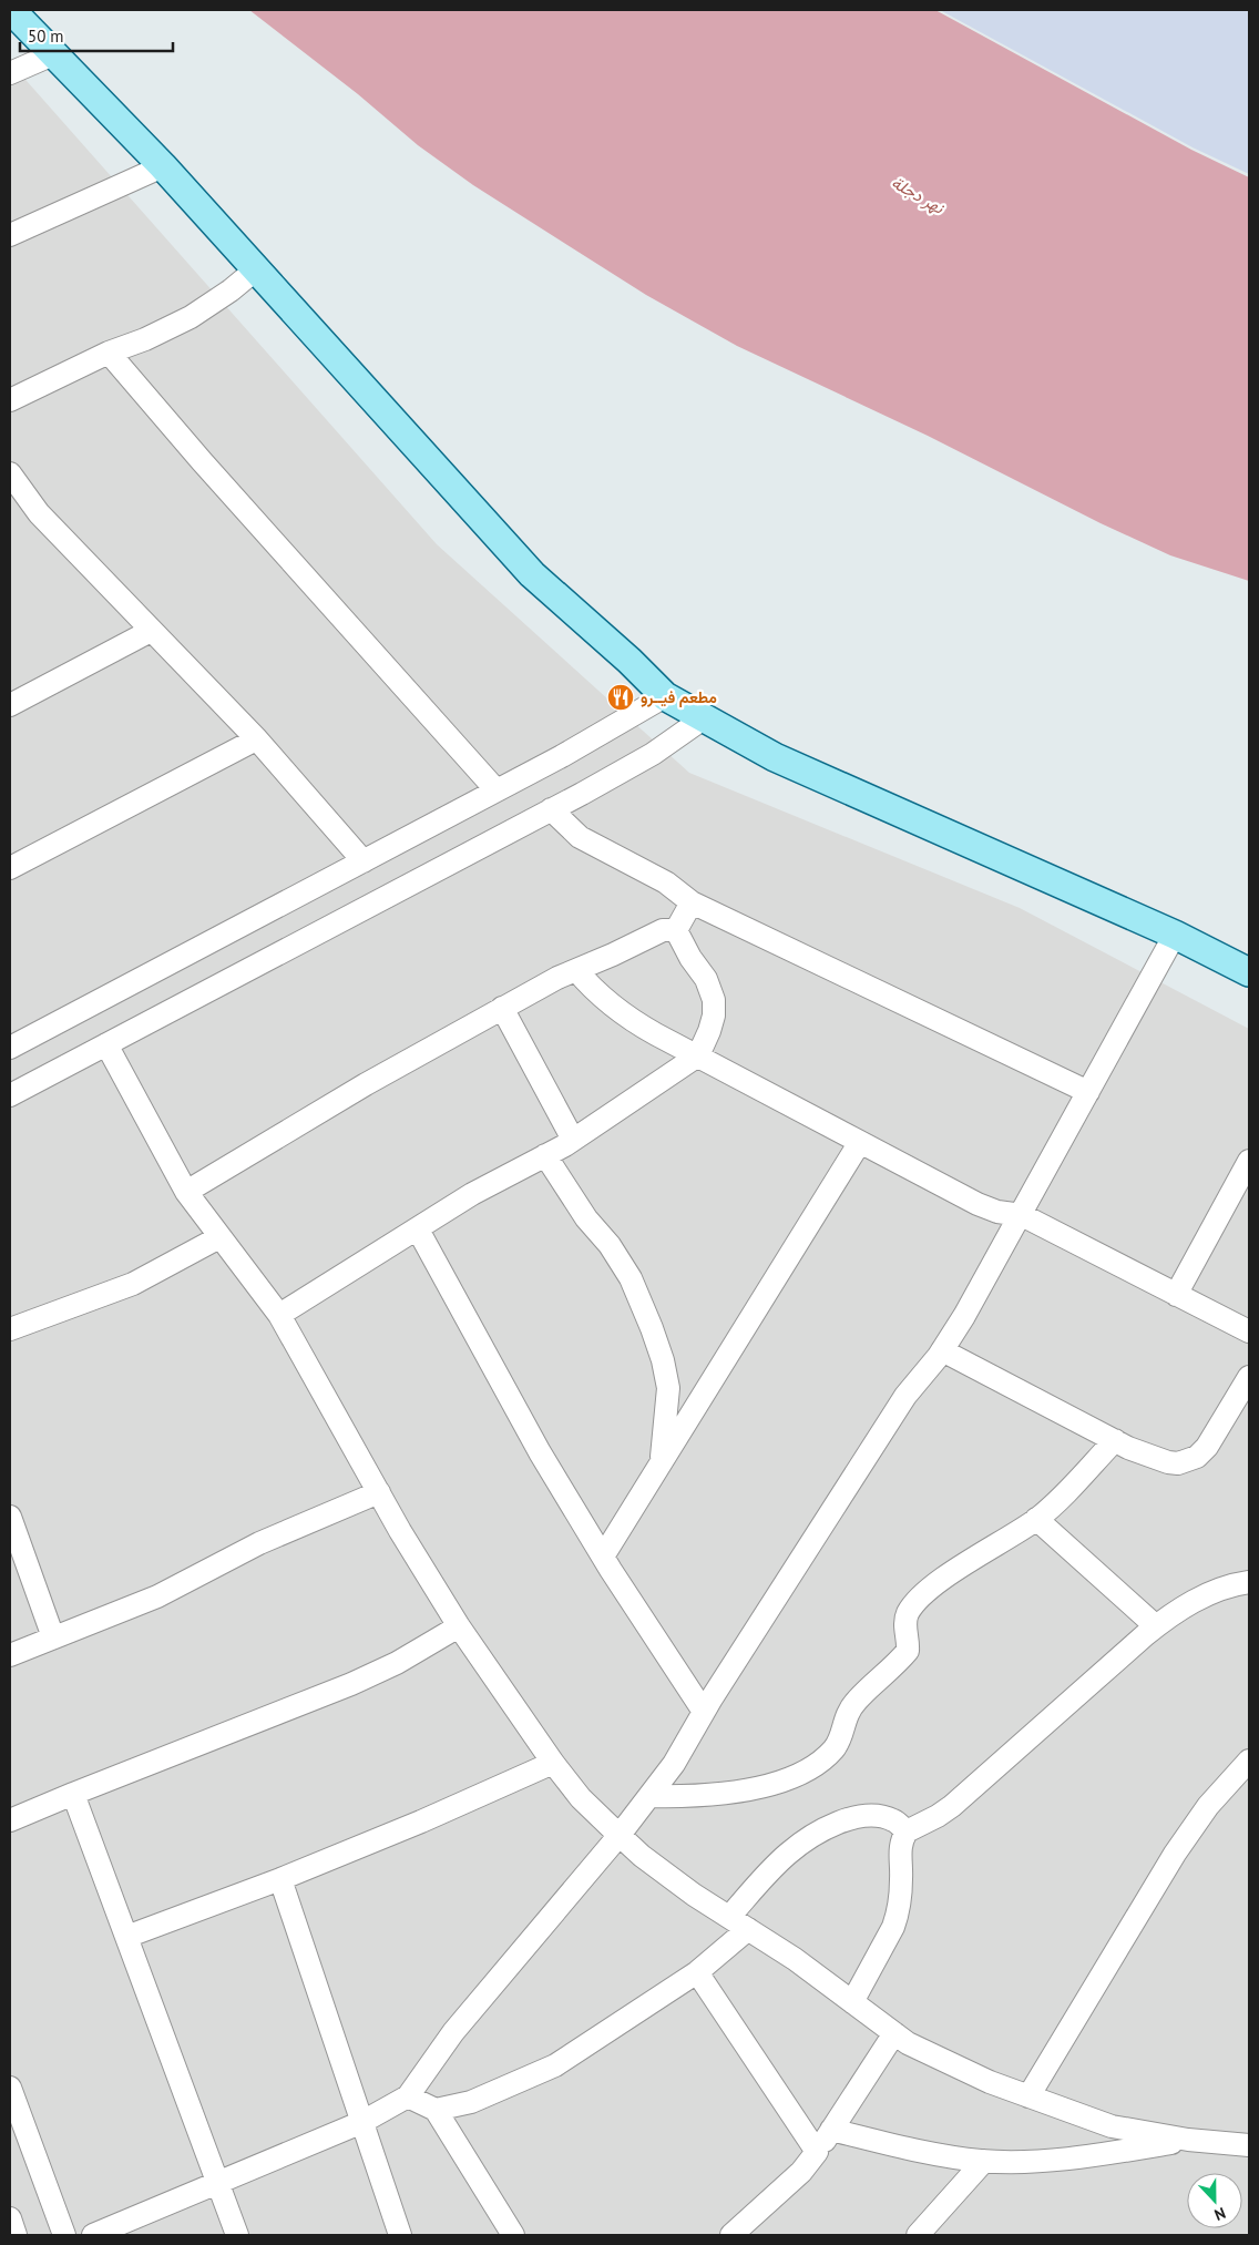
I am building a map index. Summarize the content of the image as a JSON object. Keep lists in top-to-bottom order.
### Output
{
  "water": ["نهر دجلة"],
  "places": {
    "restaurant": ["مطعم فيــرو"]
  },
  "scale_bar": "50 m",
  "north": "bottom"
}
